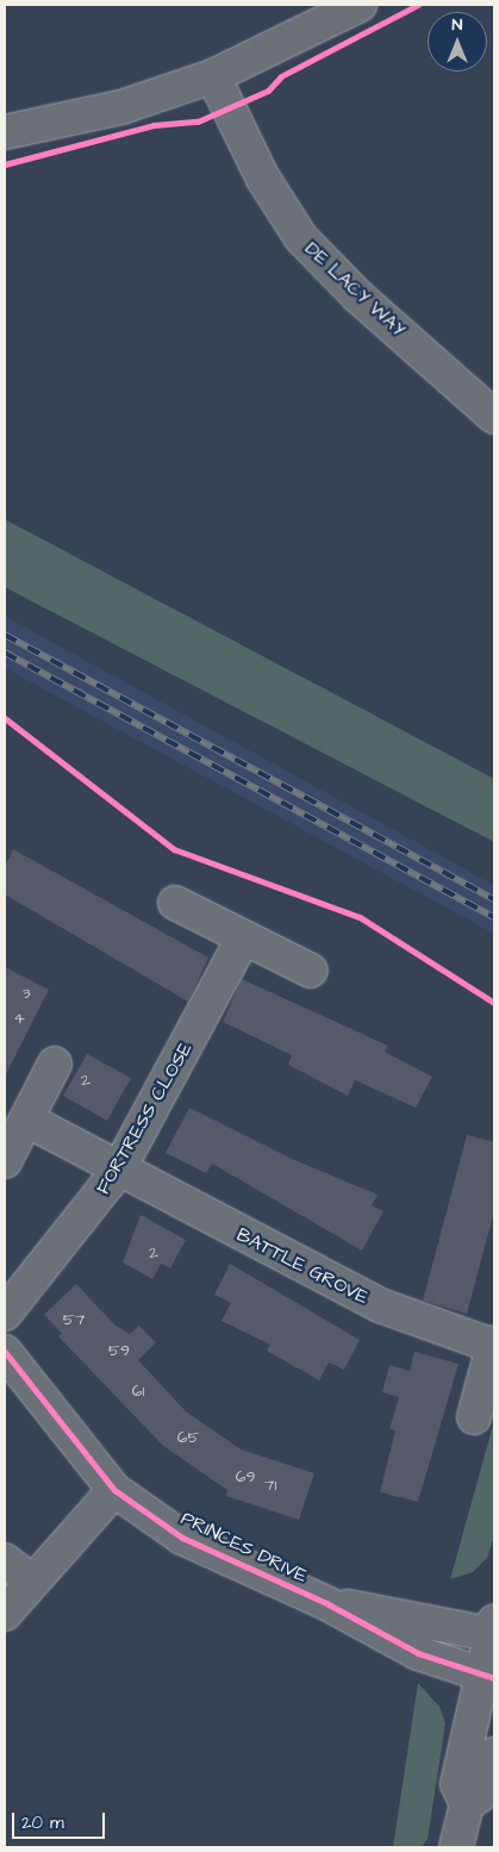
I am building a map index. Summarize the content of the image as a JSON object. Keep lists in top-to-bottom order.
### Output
{
  "streets": {
    "street": [
      "DE LACY WAY",
      "FORTRESS CLOSE",
      "BATTLE GROVE",
      "PRINCES DRIVE"
    ]
  },
  "crossings": [
    ["FORTRESS CLOSE", "BATTLE GROVE"]
  ],
  "house_numbers": [
    "3",
    "4",
    "2",
    "2",
    "57",
    "59",
    "61",
    "65",
    "69",
    "71"
  ],
  "scale_bar": "20 m",
  "north": "top"
}
